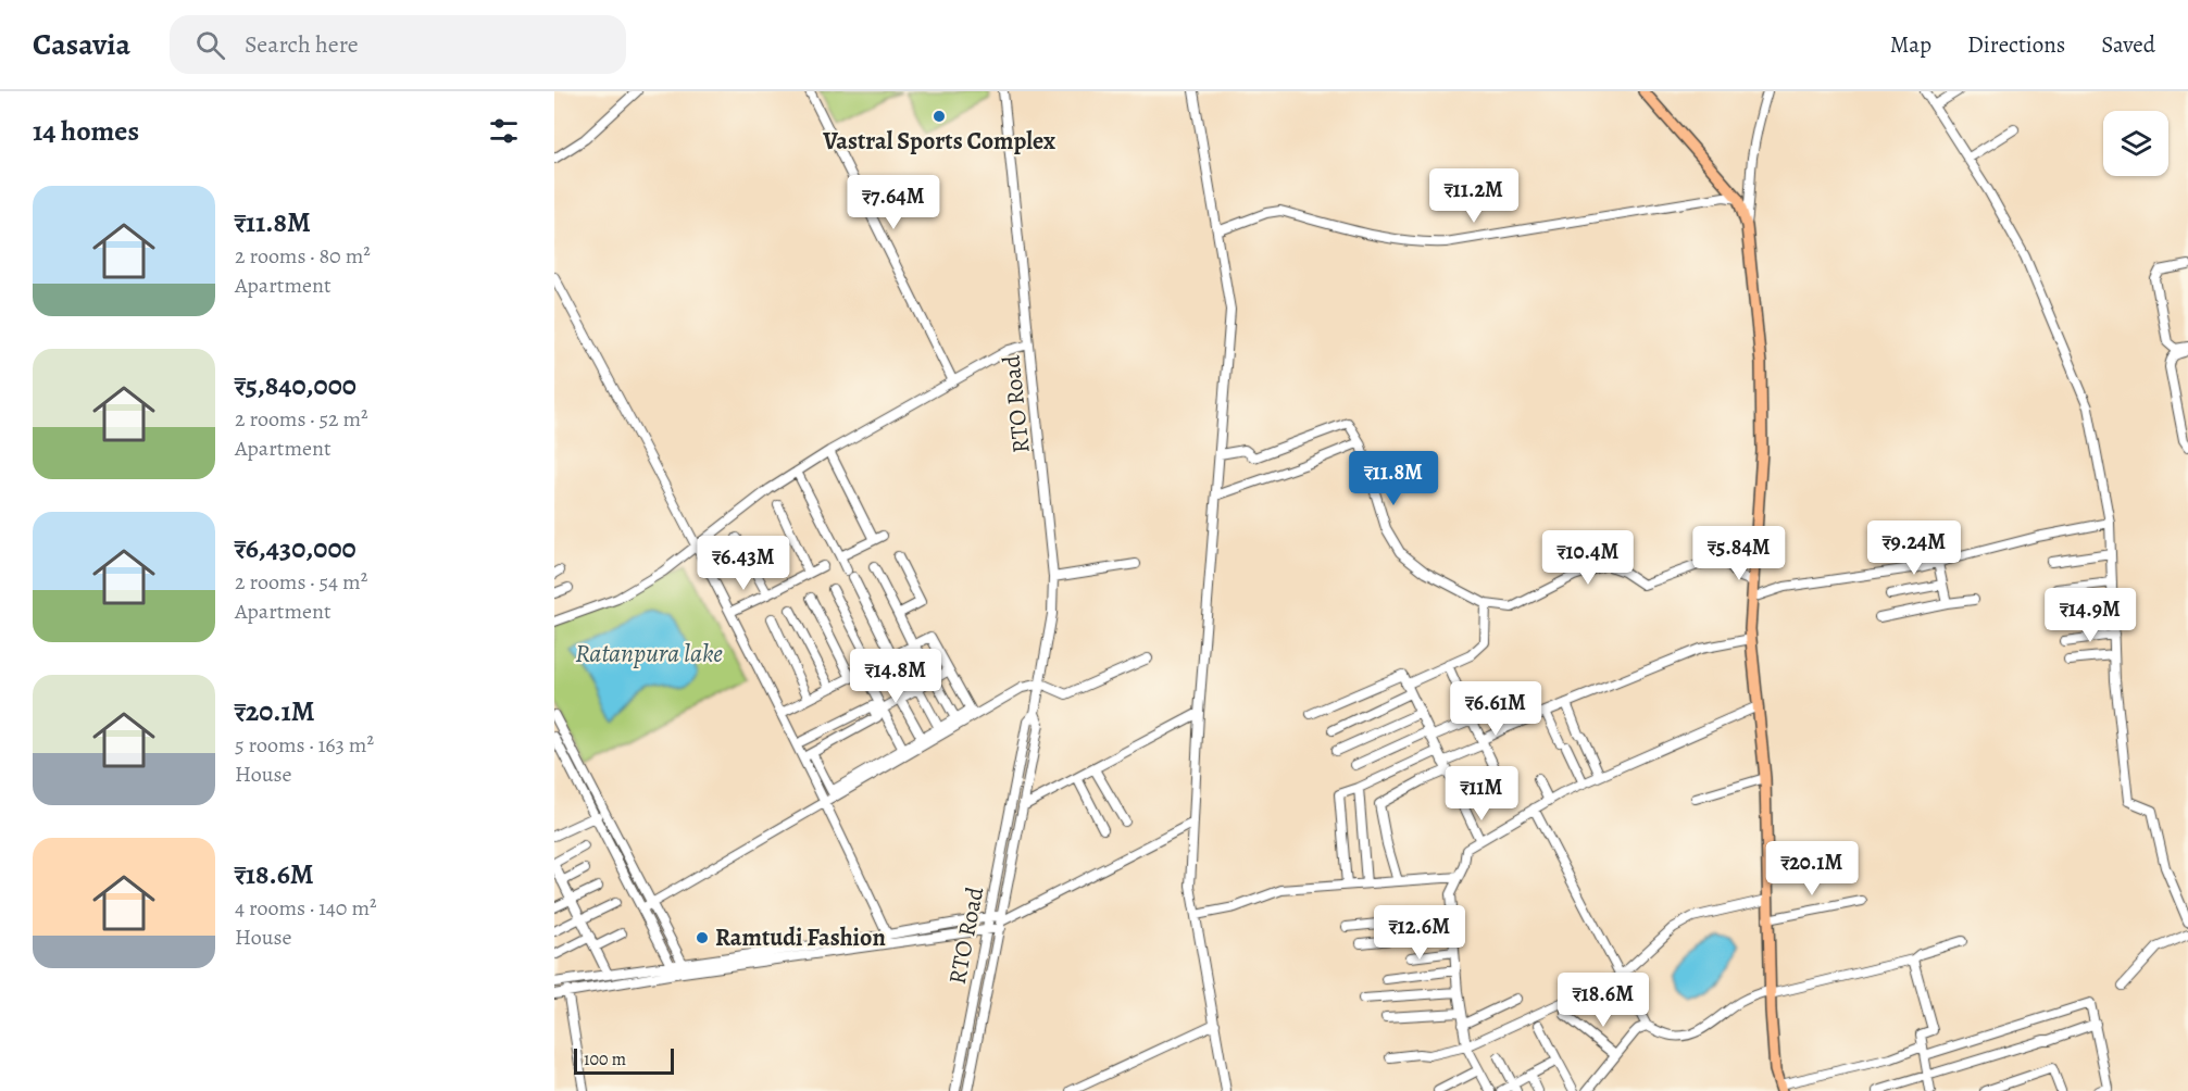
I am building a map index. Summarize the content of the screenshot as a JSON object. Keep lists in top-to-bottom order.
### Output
{
  "streets": {
    "street": ["RTO Road"]
  },
  "water": ["Ratanpura lake"],
  "places": ["Vastral Sports Complex", "Ramtudi Fashion"],
  "scale_bar": "100 m",
  "page": {
    "header": "Casavia",
    "search": "Search here",
    "nav": ["Map", "Directions", "Saved"],
    "heading": "14 homes",
    "price": [
      "₹11.2M",
      "₹7.64M",
      "₹11.8M",
      "₹9.24M",
      "₹5.84M",
      "₹10.4M",
      "₹6.43M",
      "₹14.9M",
      "₹14.8M",
      "₹6.61M",
      "₹11M",
      "₹20.1M",
      "₹12.6M",
      "₹18.6M"
    ],
    "list": [
      {
        "name": "₹11.8M",
        "note": "2 rooms · 80 m² · Apartment"
      },
      {
        "name": "₹5,840,000",
        "note": "2 rooms · 52 m² · Apartment"
      },
      {
        "name": "₹6,430,000",
        "note": "2 rooms · 54 m² · Apartment"
      },
      {
        "name": "₹20.1M",
        "note": "5 rooms · 163 m² · House"
      },
      {
        "name": "₹18.6M",
        "note": "4 rooms · 140 m² · House"
      }
    ],
    "scale": "100 m"
  }
}
